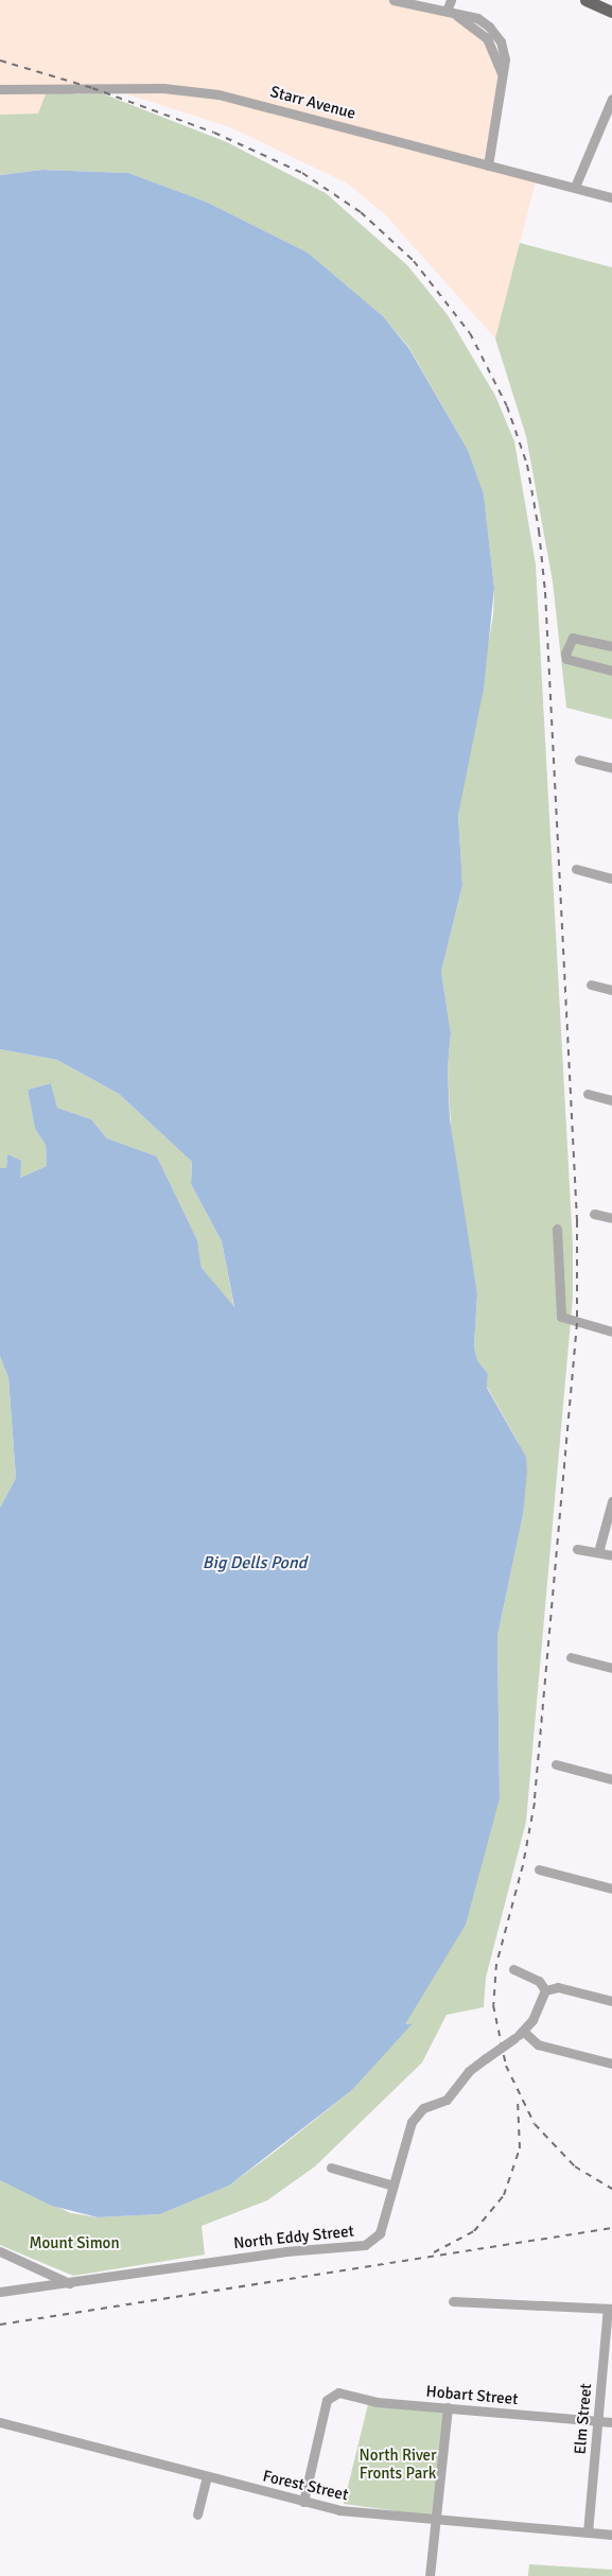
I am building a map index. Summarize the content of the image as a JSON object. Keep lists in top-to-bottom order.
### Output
{
  "streets": {
    "street": [
      "Starr Avenue",
      "North Eddy Street",
      "Hobart Street",
      "Elm Street",
      "Forest Street"
    ]
  },
  "crossings": [
    ["Hobart Street", "Elm Street"],
    ["Hobart Street", "Forest Street"],
    ["Elm Street", "Forest Street"]
  ],
  "water": ["Big Dells Pond"],
  "parks": ["Mount Simon", "North River Fronts Park"]
}
